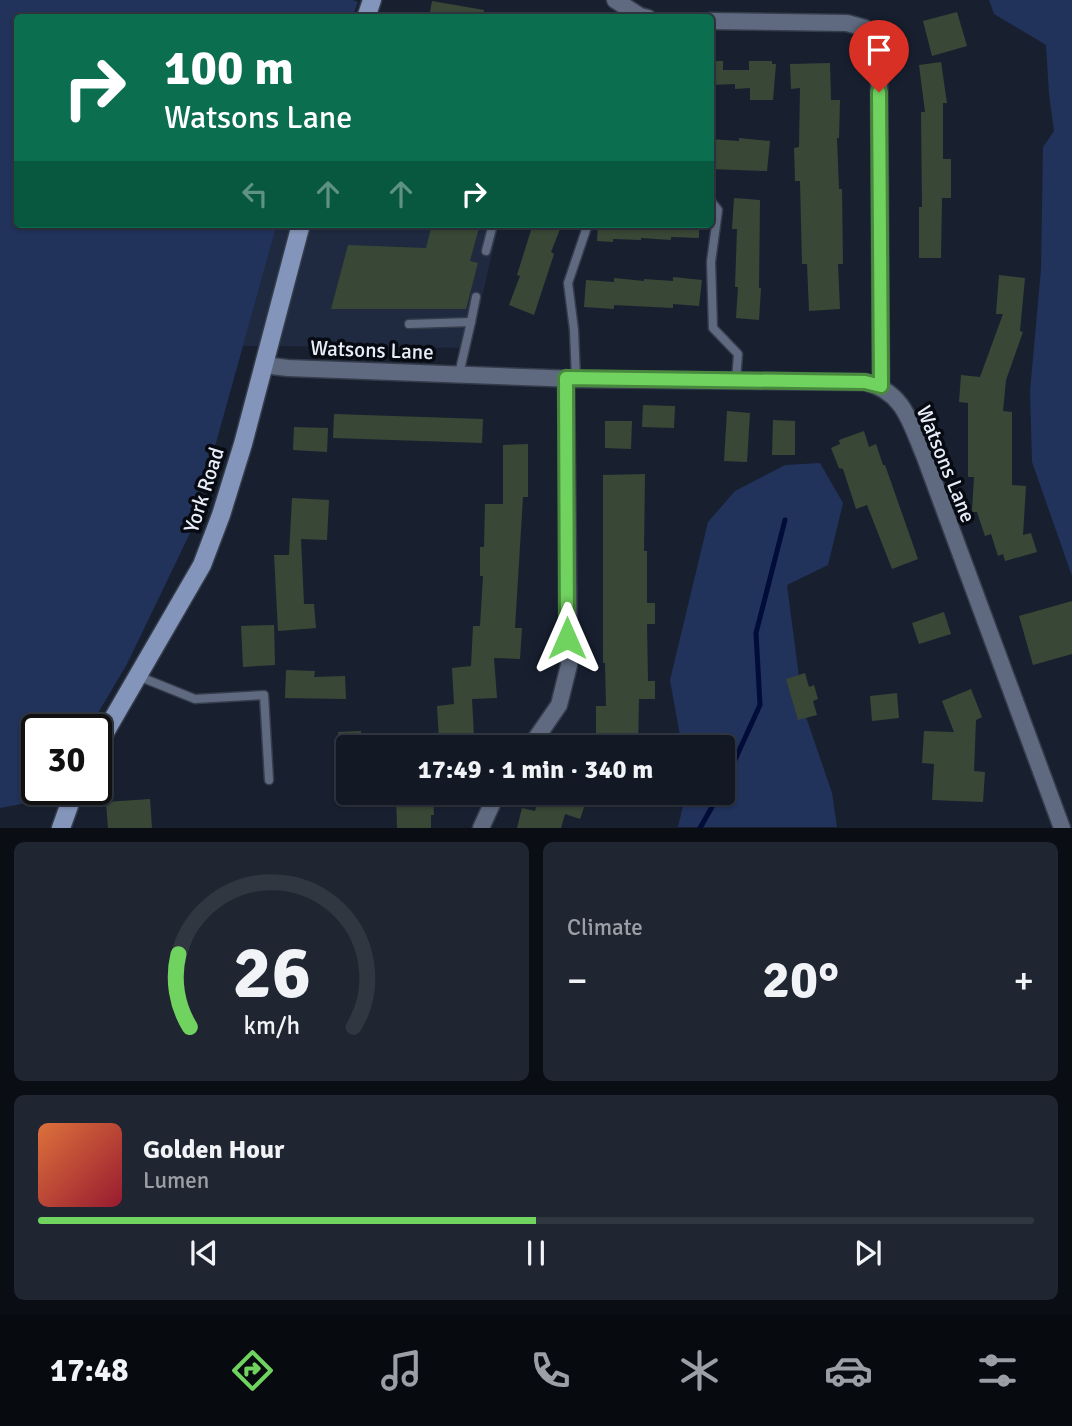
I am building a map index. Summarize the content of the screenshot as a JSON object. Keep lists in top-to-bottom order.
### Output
{
  "streets": {
    "street": ["Watsons Lane", "York Road"]
  },
  "crossings": [
    ["Watsons Lane", "York Road"]
  ],
  "page": {
    "turn": ["100 m", "Watsons Lane"],
    "limit": "30",
    "trip": "17:49 · 1 min · 340 m",
    "tile": "Climate",
    "heat": ["−", "20°", "+"],
    "song": ["Golden Hour", "Lumen"],
    "tabs": "17:48",
    "gauge": ["26", "km/h"]
  }
}
